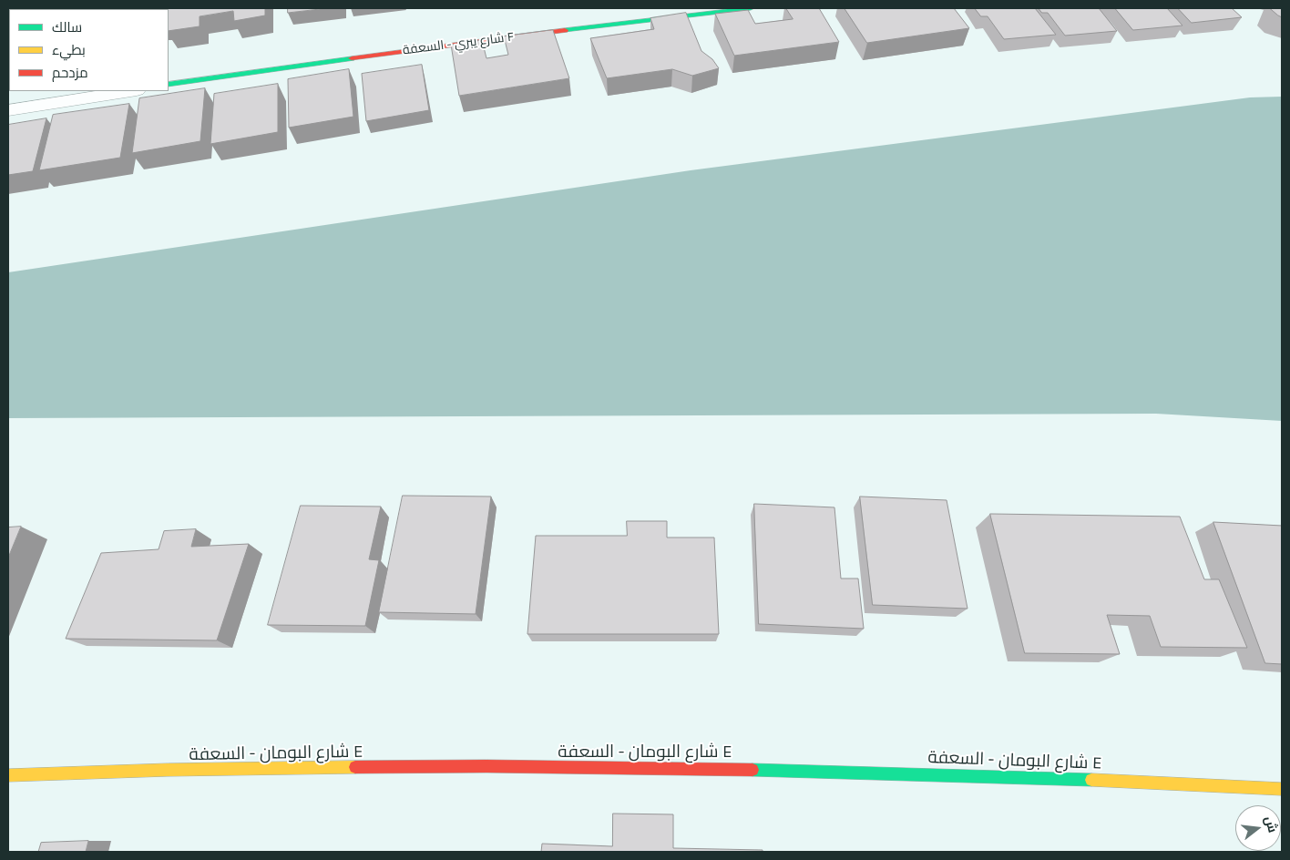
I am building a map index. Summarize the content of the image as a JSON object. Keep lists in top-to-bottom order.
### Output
{
  "streets": {
    "street": ["شارع يبري - السعفة F", "شارع البومان - السعفة E"]
  },
  "legend": ["سالك", "بطيء", "مزدحم"],
  "north": "right"
}
